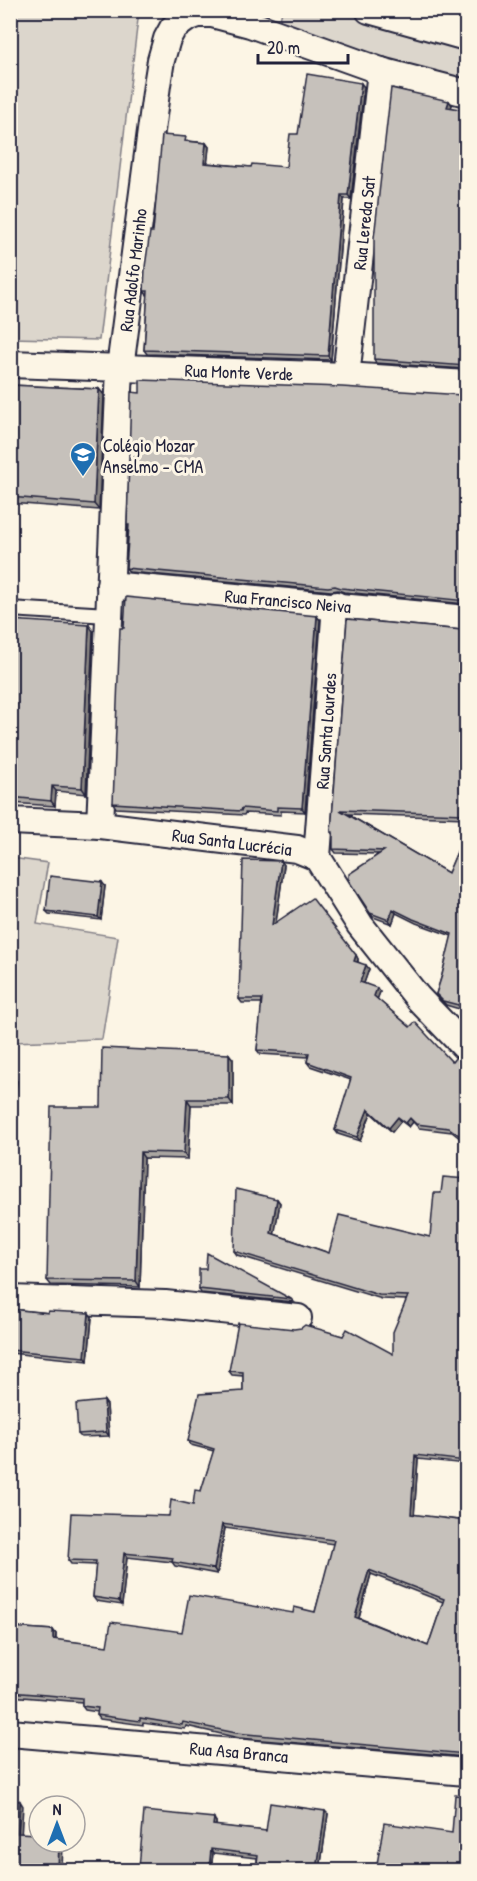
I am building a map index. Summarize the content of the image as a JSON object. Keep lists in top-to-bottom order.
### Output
{
  "streets": {
    "street": [
      "Rua Lereda Sat",
      "Rua Adolfo Marinho",
      "Rua Monte Verde",
      "Rua Francisco Neiva",
      "Rua Santa Lourdes",
      "Rua Santa Lucrécia",
      "Rua Asa Branca"
    ]
  },
  "crossings": [
    ["Rua Lereda Sat", "Rua Adolfo Marinho"],
    ["Rua Lereda Sat", "Rua Monte Verde"],
    ["Rua Adolfo Marinho", "Rua Monte Verde"],
    ["Rua Adolfo Marinho", "Rua Francisco Neiva"],
    ["Rua Adolfo Marinho", "Rua Santa Lucrécia"],
    ["Rua Francisco Neiva", "Rua Santa Lourdes"],
    ["Rua Santa Lourdes", "Rua Santa Lucrécia"]
  ],
  "places": {
    "school or university": ["Colégio Mozar Anselmo - CMA"]
  },
  "scale_bar": "20 m",
  "north": "top"
}
